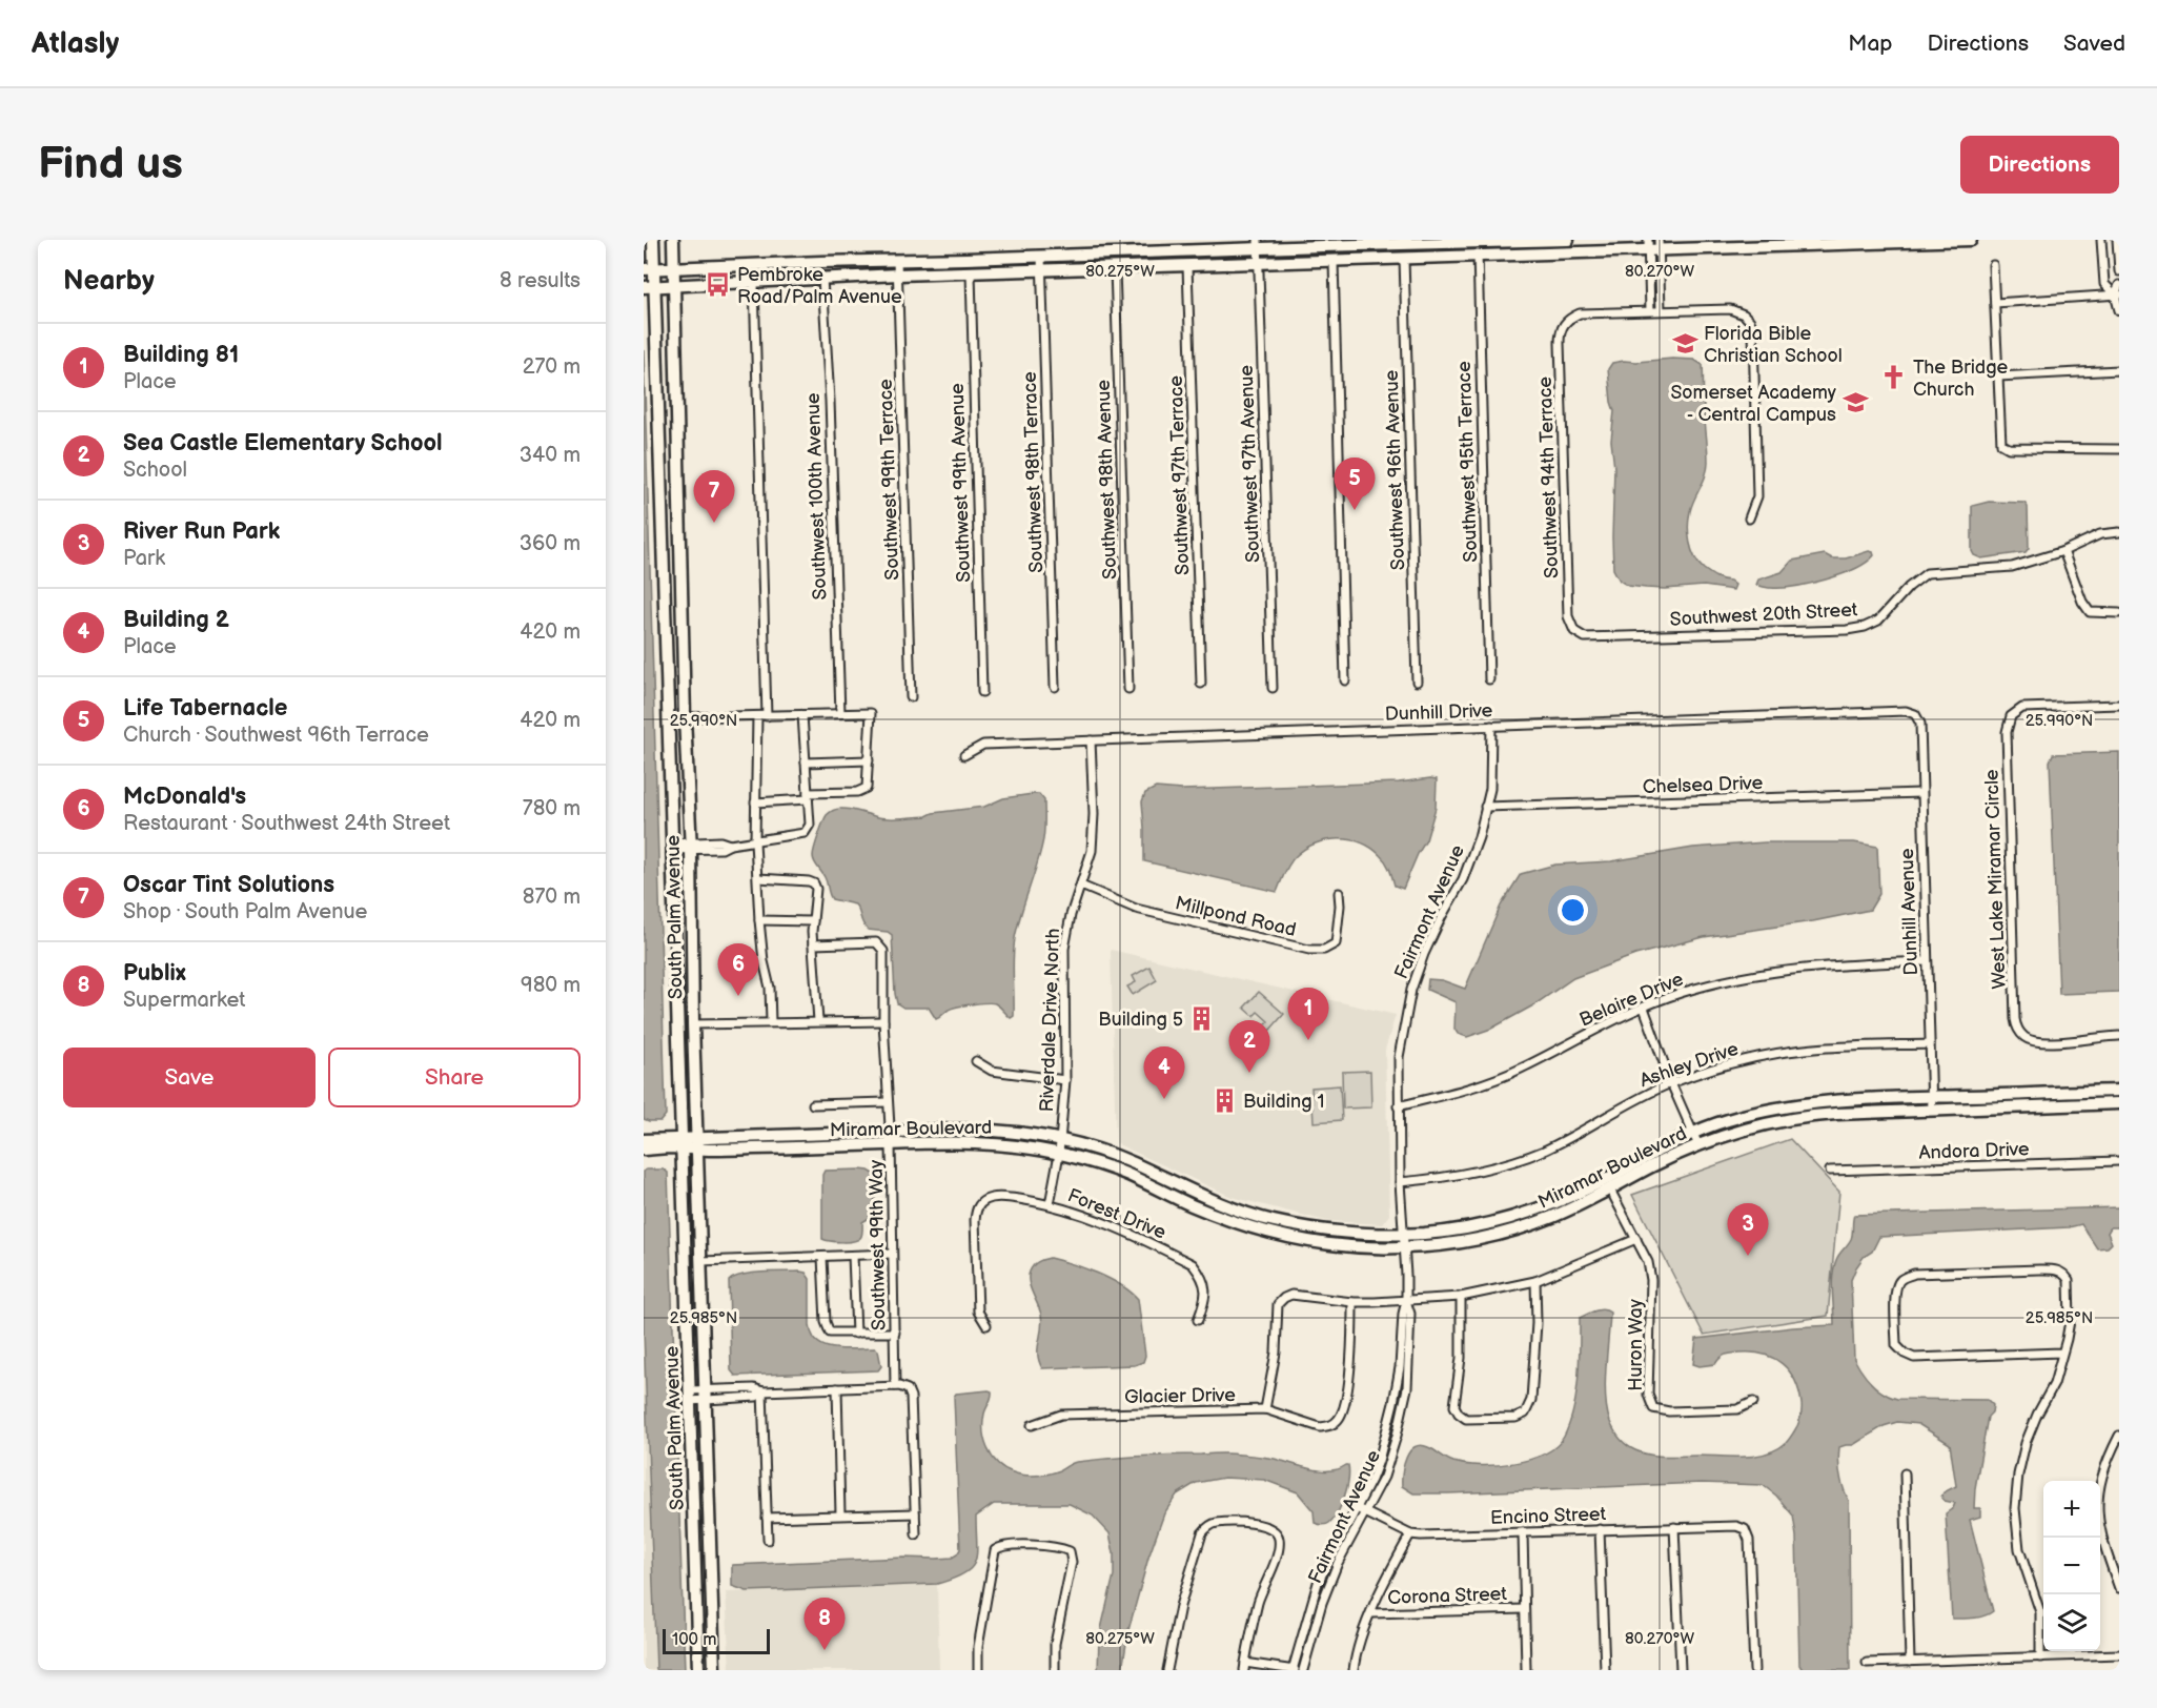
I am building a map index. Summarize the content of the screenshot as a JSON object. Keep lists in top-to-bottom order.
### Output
{
  "streets": {
    "main road": ["South Palm Avenue", "Miramar Boulevard"],
    "street": [
      "Southwest 95th Terrace",
      "Southwest 97th Avenue",
      "Southwest 96th Avenue",
      "Southwest 98th Terrace",
      "Southwest 97th Terrace",
      "Southwest 94th Terrace",
      "Southwest 99th Terrace",
      "Southwest 98th Avenue",
      "Southwest 99th Avenue",
      "Southwest 100th Avenue",
      "Southwest 20th Street",
      "Dunhill Drive",
      "Chelsea Drive",
      "West Lake Miramar Circle",
      "Fairmont Avenue",
      "Dunhill Avenue",
      "Millpond Road",
      "Belaire Drive",
      "Riverdale Drive North",
      "Ashley Drive",
      "Andora Drive",
      "Forest Drive",
      "Southwest 99th Way",
      "Huron Way",
      "Glacier Drive",
      "Encino Street",
      "Corona Street"
    ]
  },
  "crossings": [
    ["Southwest 94th Terrace", "Southwest 20th Street"],
    ["Dunhill Drive", "Fairmont Avenue"],
    ["Dunhill Drive", "Dunhill Avenue"],
    ["Dunhill Drive", "Riverdale Drive North"],
    ["Chelsea Drive", "Fairmont Avenue"],
    ["Chelsea Drive", "Dunhill Avenue"],
    ["Fairmont Avenue", "Belaire Drive"],
    ["Fairmont Avenue", "Ashley Drive"],
    ["Fairmont Avenue", "Miramar Boulevard"],
    ["Fairmont Avenue", "Encino Street"],
    ["Dunhill Avenue", "Belaire Drive"],
    ["Dunhill Avenue", "Ashley Drive"],
    ["Dunhill Avenue", "Miramar Boulevard"],
    ["Millpond Road", "Riverdale Drive North"],
    ["South Palm Avenue", "Miramar Boulevard"],
    ["Riverdale Drive North", "Miramar Boulevard"],
    ["Riverdale Drive North", "Forest Drive"],
    ["Miramar Boulevard", "Southwest 99th Way"],
    ["Miramar Boulevard", "Huron Way"]
  ],
  "places": {
    "bus stop": ["Pembroke Road/Palm Avenue"],
    "school or university": ["Florida Bible Christian School", "Somerset Academy - Central Campus"],
    "church": ["The Bridge Church"],
    "building": ["Building 5", "Building 1"]
  },
  "scale_bar": "100 m",
  "page": {
    "header": "Atlasly",
    "nav": ["Map", "Directions", "Saved"],
    "buttons": [
      "Directions",
      ["Save", "Share"]
    ],
    "title": "Find us",
    "heading": ["Nearby", "8 results"],
    "list": [
      {
        "mark": "1",
        "name": "Building 81",
        "note": "Place",
        "value": "270 m"
      },
      {
        "mark": "2",
        "name": "Sea Castle Elementary School",
        "note": "School",
        "value": "340 m"
      },
      {
        "mark": "3",
        "name": "River Run Park",
        "note": "Park",
        "value": "360 m"
      },
      {
        "mark": "4",
        "name": "Building 2",
        "note": "Place",
        "value": "420 m"
      },
      {
        "mark": "5",
        "name": "Life Tabernacle",
        "note": "Church · Southwest 96th Terrace",
        "value": "420 m"
      },
      {
        "mark": "6",
        "name": "McDonald's",
        "note": "Restaurant · Southwest 24th Street",
        "value": "780 m"
      },
      {
        "mark": "7",
        "name": "Oscar Tint Solutions",
        "note": "Shop · South Palm Avenue",
        "value": "870 m"
      },
      {
        "mark": "8",
        "name": "Publix",
        "note": "Supermarket",
        "value": "980 m"
      }
    ],
    "pins": [
      "5",
      "7",
      "6",
      "1",
      "2",
      "4",
      "3",
      "8"
    ],
    "map_buttons": ["+", "−"],
    "scale": "100 m"
  },
  "coordinates": [
    "80.275°W",
    "80.270°W",
    "25.990°N",
    "25.985°N"
  ]
}
